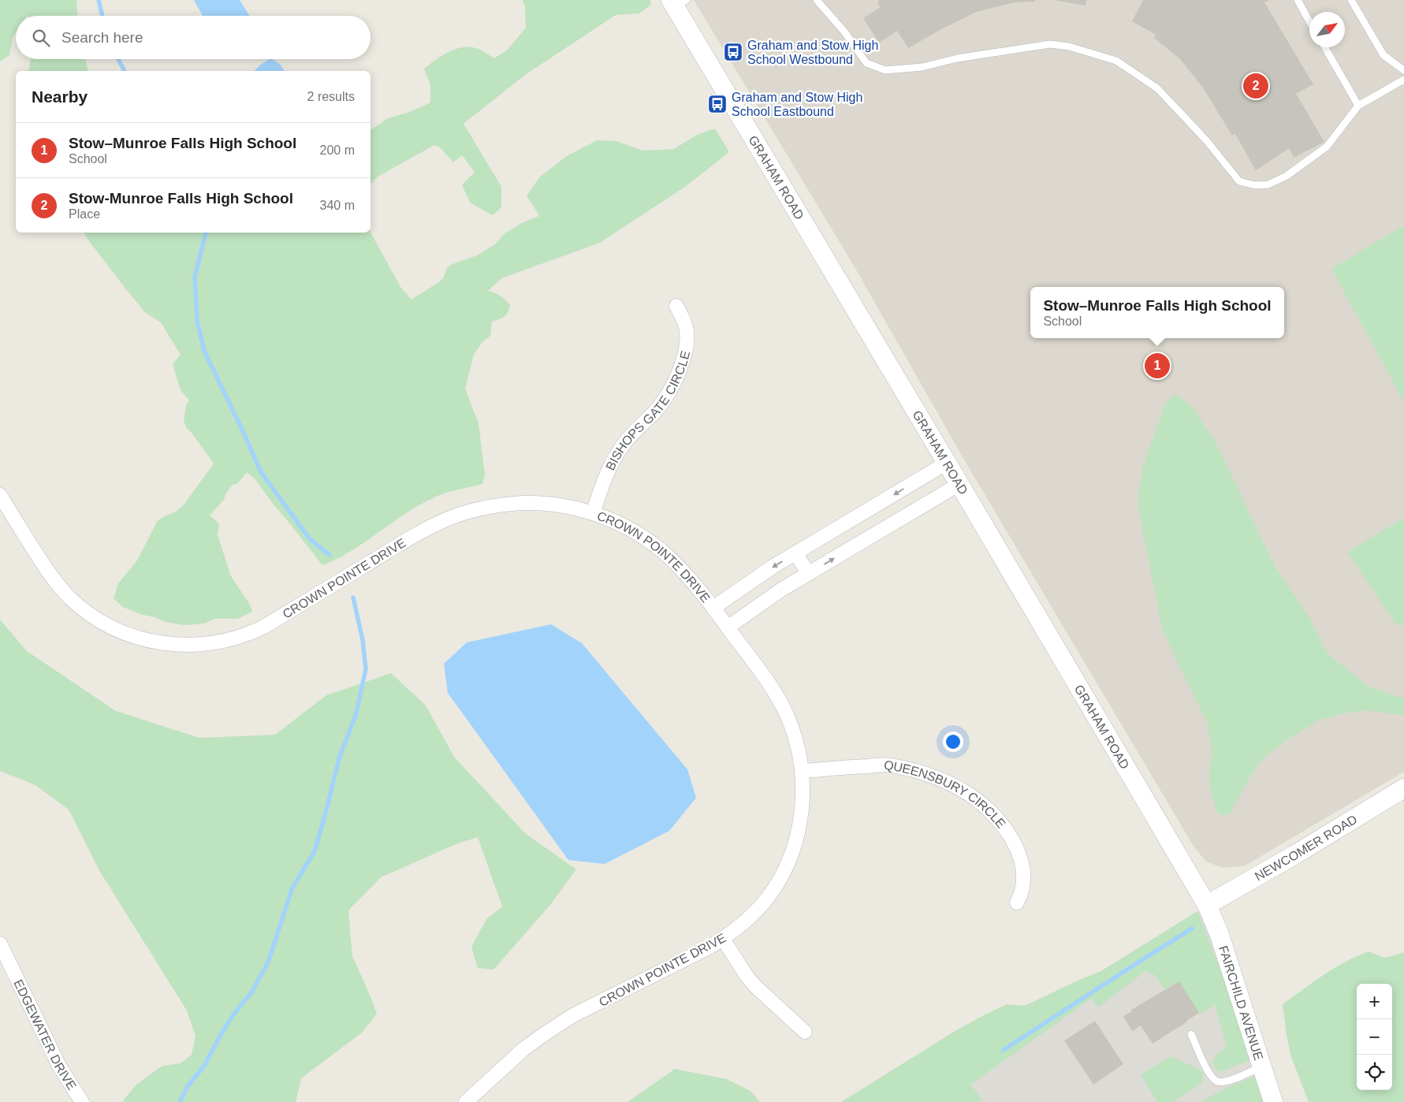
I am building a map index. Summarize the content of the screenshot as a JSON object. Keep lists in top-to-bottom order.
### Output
{
  "streets": {
    "main road": ["GRAHAM ROAD", "NEWCOMER ROAD", "FAIRCHILD AVENUE"],
    "street": [
      "BISHOPS GATE CIRCLE",
      "CROWN POINTE DRIVE",
      "QUEENSBURY CIRCLE",
      "EDGEWATER DRIVE"
    ]
  },
  "crossings": [
    ["GRAHAM ROAD", "NEWCOMER ROAD"],
    ["GRAHAM ROAD", "FAIRCHILD AVENUE"],
    ["BISHOPS GATE CIRCLE", "CROWN POINTE DRIVE"],
    ["CROWN POINTE DRIVE", "QUEENSBURY CIRCLE"],
    ["NEWCOMER ROAD", "FAIRCHILD AVENUE"]
  ],
  "places": {
    "bus stop": ["Graham and Stow High School Westbound", "Graham and Stow High School Eastbound"]
  },
  "north": "top right",
  "page": {
    "search": "Search here",
    "heading": ["Nearby", "2 results"],
    "pins": ["2", "1"],
    "list": [
      {
        "mark": "1",
        "name": "Stow–Munroe Falls High School",
        "note": "School",
        "value": "200 m"
      },
      {
        "mark": "2",
        "name": "Stow-Munroe Falls High School",
        "note": "Place",
        "value": "340 m"
      }
    ],
    "popup": ["Stow–Munroe Falls High School", "School"],
    "map_buttons": ["+", "−"]
  }
}
